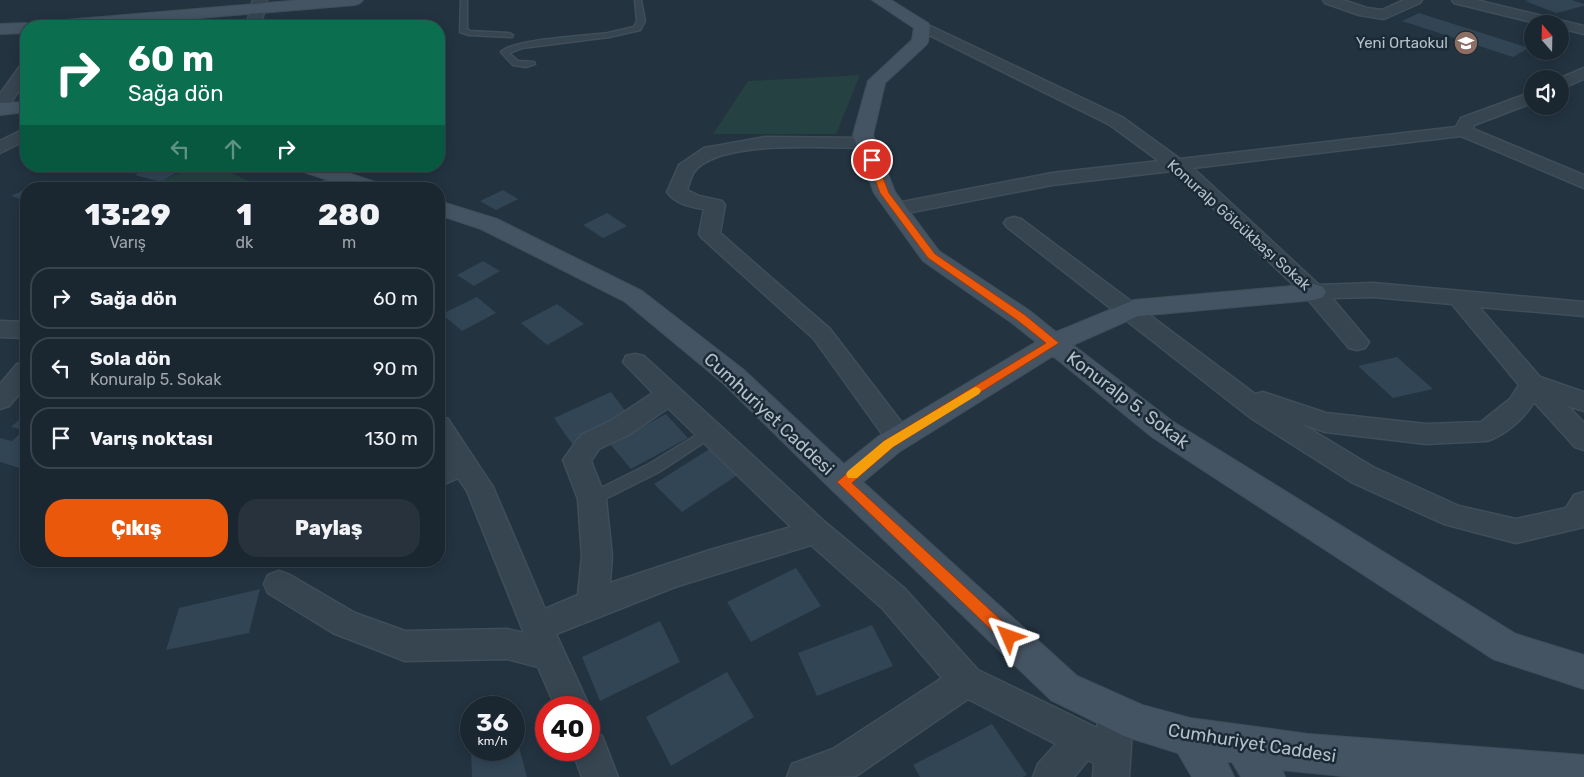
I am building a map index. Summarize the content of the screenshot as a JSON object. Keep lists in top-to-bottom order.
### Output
{
  "streets": {
    "street": ["Konuralp Gölcükbaşı Sokak", "Konuralp 5. Sokak", "Cumhuriyet Caddesi"]
  },
  "crossings": [
    ["Konuralp Gölcükbaşı Sokak", "Konuralp 5. Sokak"]
  ],
  "places": {
    "school or university": ["Yeni Ortaokul"]
  },
  "north": "top",
  "page": {
    "turn": ["60 m", "Sağa dön"],
    "eta": [
      "13:29",
      "Varış",
      "1",
      "dk",
      "280",
      "m"
    ],
    "list": [
      {
        "name": "Sağa dön",
        "value": "60 m"
      },
      {
        "name": "Sola dön",
        "note": "Konuralp 5. Sokak",
        "value": "90 m"
      },
      {
        "name": "Varış noktası",
        "value": "130 m"
      }
    ],
    "buttons": ["Çıkış", "Paylaş"],
    "speed": "36 km/h",
    "limit": "40"
  }
}
